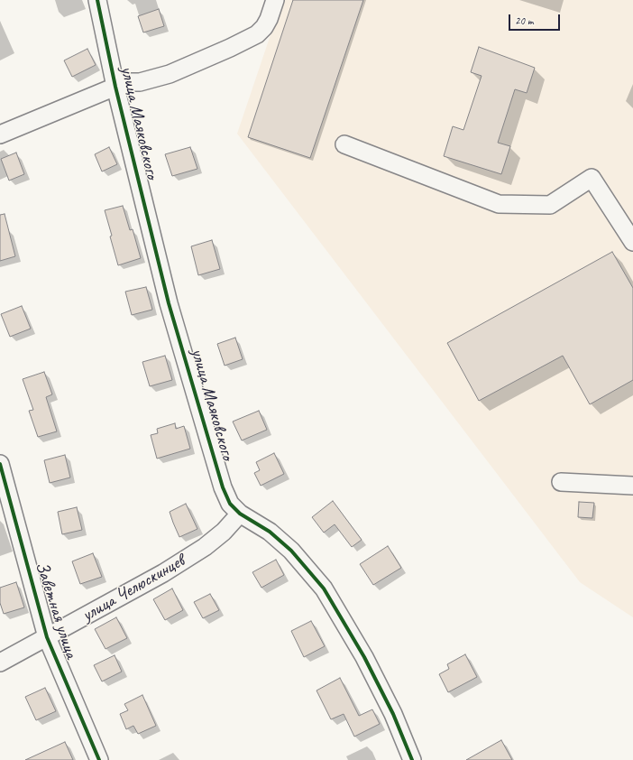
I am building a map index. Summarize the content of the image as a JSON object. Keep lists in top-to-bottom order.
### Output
{
  "streets": {
    "street": ["улица Маяковского", "улица Челюскинцев", "Заветная улица"]
  },
  "crossings": [
    ["улица Маяковского", "улица Челюскинцев"],
    ["улица Челюскинцев", "Заветная улица"]
  ],
  "scale_bar": "20 m"
}
